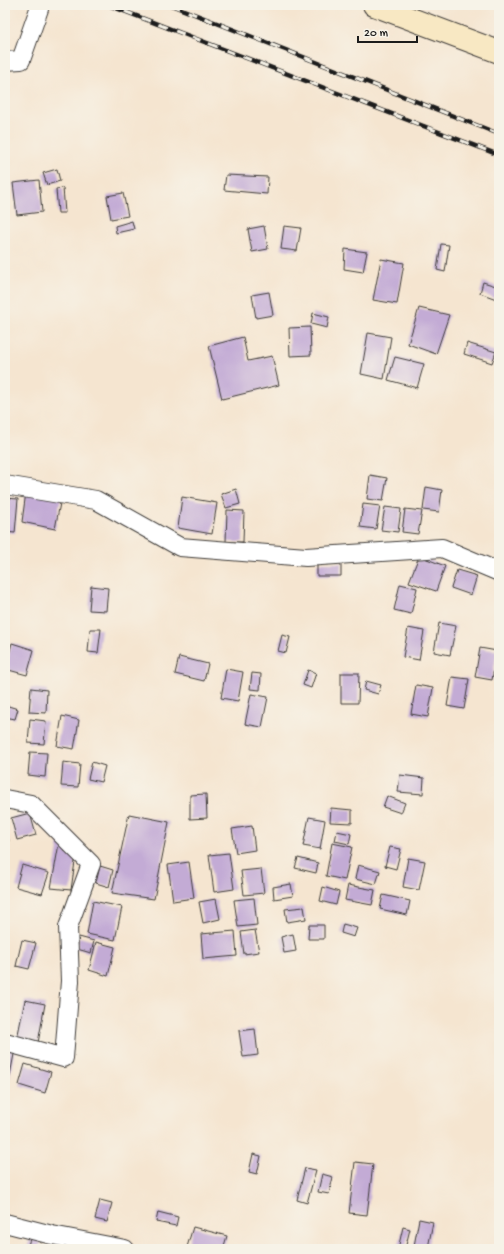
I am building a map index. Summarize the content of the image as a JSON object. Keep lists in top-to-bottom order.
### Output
{
  "scale_bar": "20 m"
}
